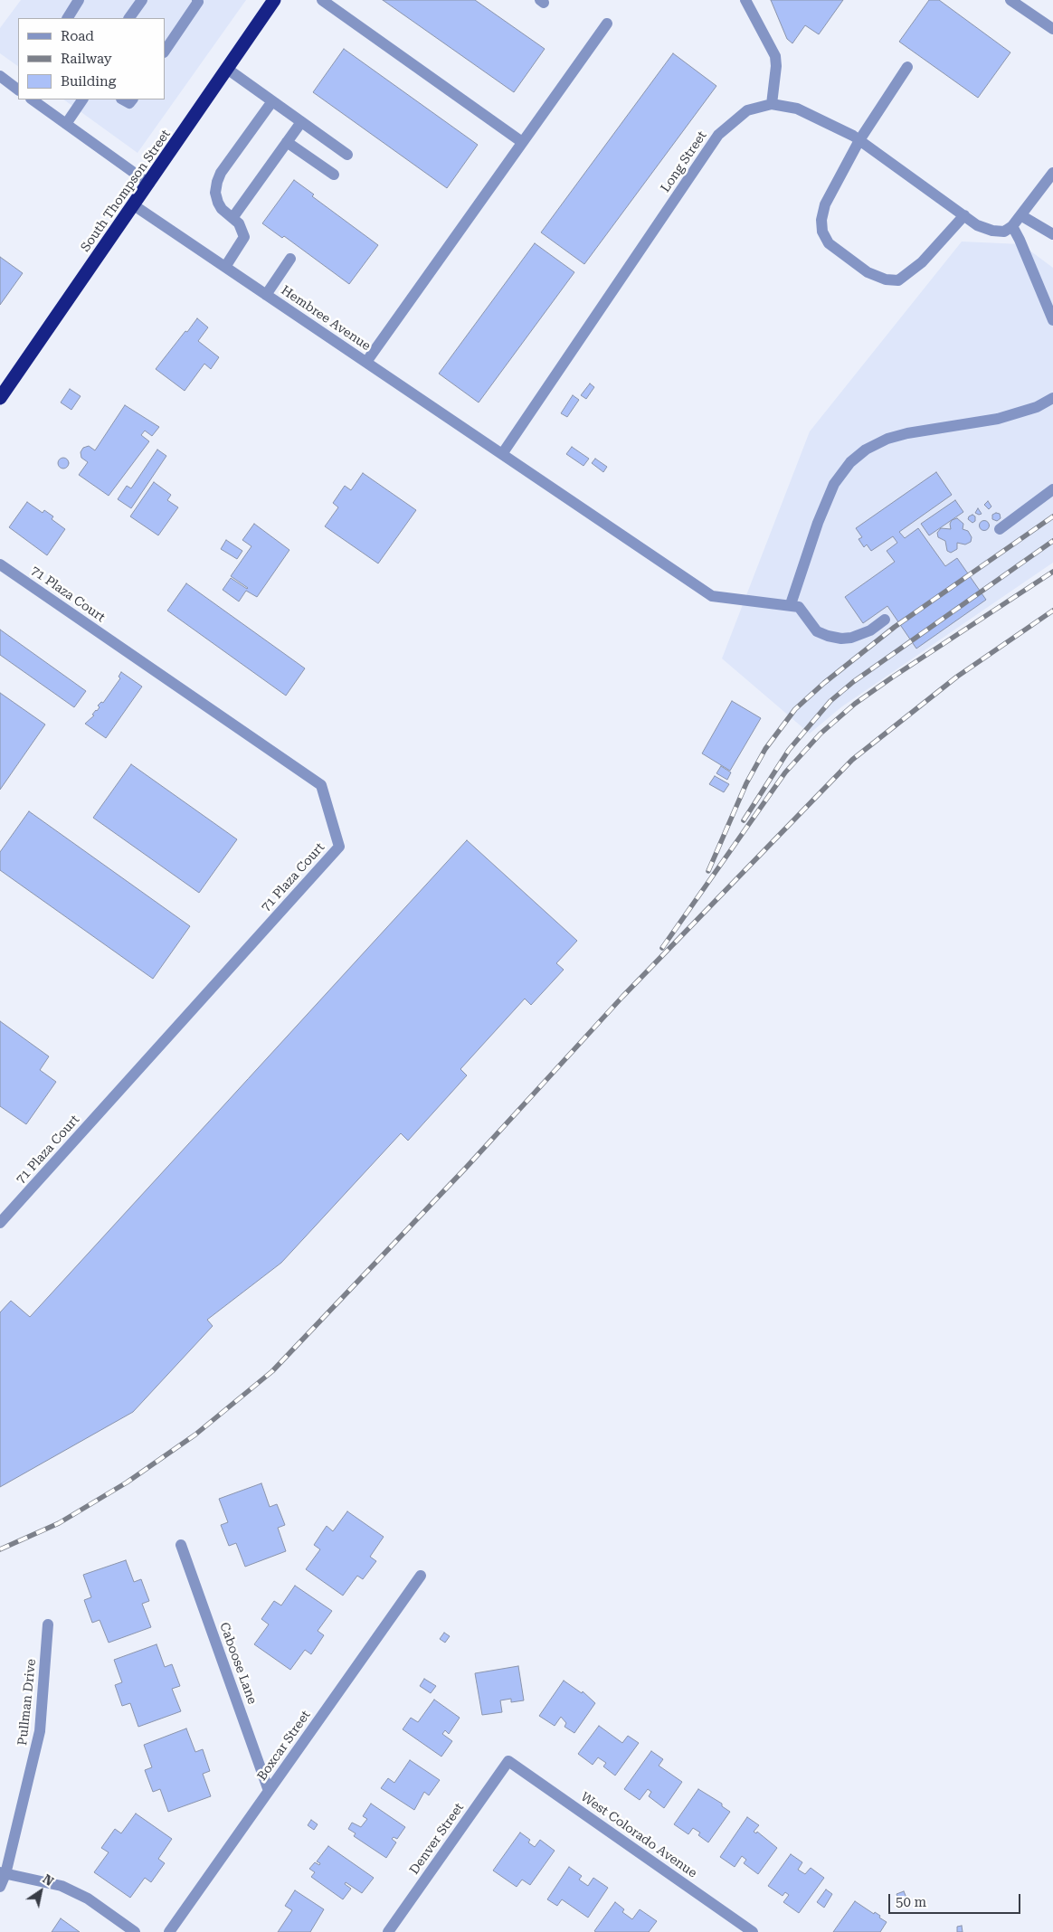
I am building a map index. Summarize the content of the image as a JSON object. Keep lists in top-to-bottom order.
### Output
{
  "streets": {
    "highway": ["South Thompson Street"],
    "street": [
      "Long Street",
      "Hembree Avenue",
      "71 Plaza Court",
      "Caboose Lane",
      "Pullman Drive",
      "Boxcar Street",
      "West Colorado Avenue",
      "Denver Street"
    ]
  },
  "crossings": [
    ["Long Street", "Hembree Avenue"],
    ["South Thompson Street", "Hembree Avenue"],
    ["Caboose Lane", "Boxcar Street"],
    ["West Colorado Avenue", "Denver Street"]
  ],
  "legend": ["Road", "Railway", "Building"],
  "scale_bar": "50 m",
  "north": "top right"
}
